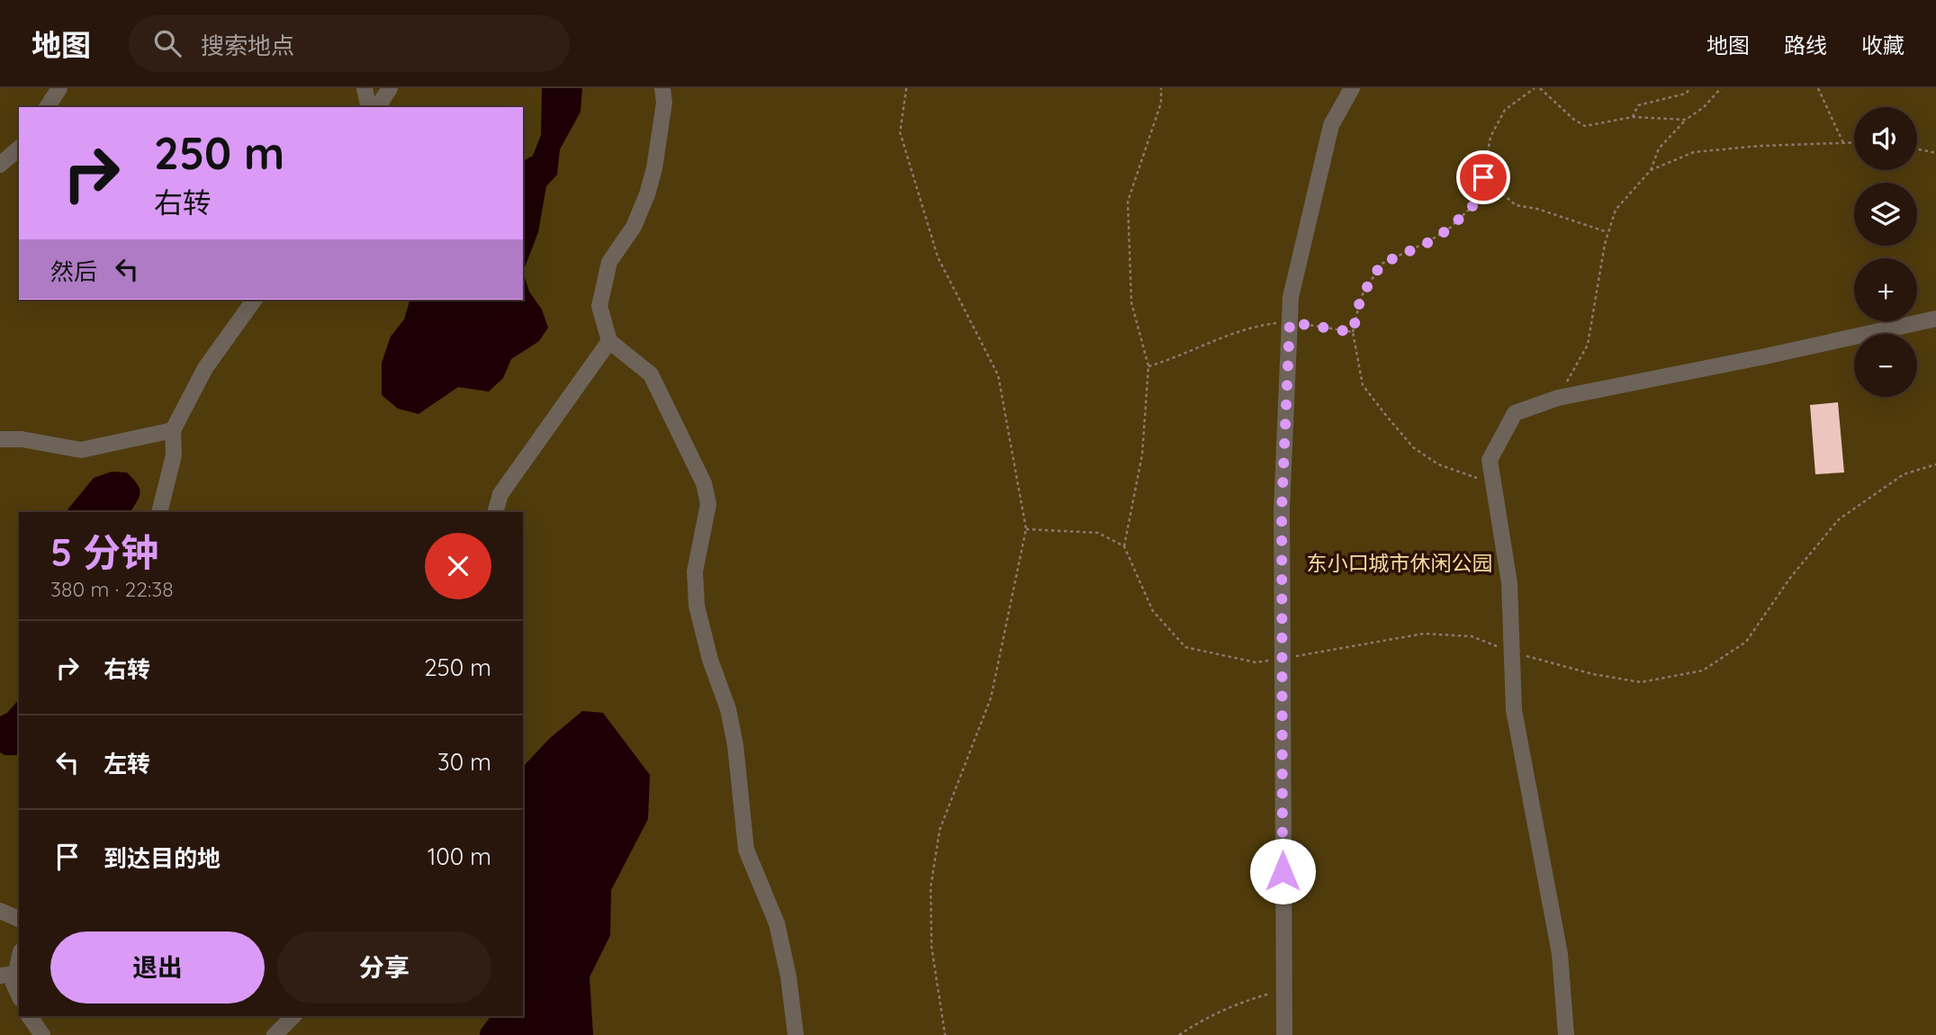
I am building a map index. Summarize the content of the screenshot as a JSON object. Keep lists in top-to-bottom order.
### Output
{
  "parks": ["东小口城市休闲公园"],
  "page": {
    "header": "地图",
    "search": "搜索地点",
    "nav": ["地图", "路线", "收藏"],
    "map_buttons": ["+", "−"],
    "turn": ["250 m", "右转"],
    "then": "然后",
    "heading": ["5 分钟", "380 m · 22:38"],
    "list": [
      {
        "name": "右转",
        "value": "250 m"
      },
      {
        "name": "左转",
        "value": "30 m"
      },
      {
        "name": "到达目的地",
        "value": "100 m"
      }
    ],
    "buttons": ["退出", "分享"]
  }
}
